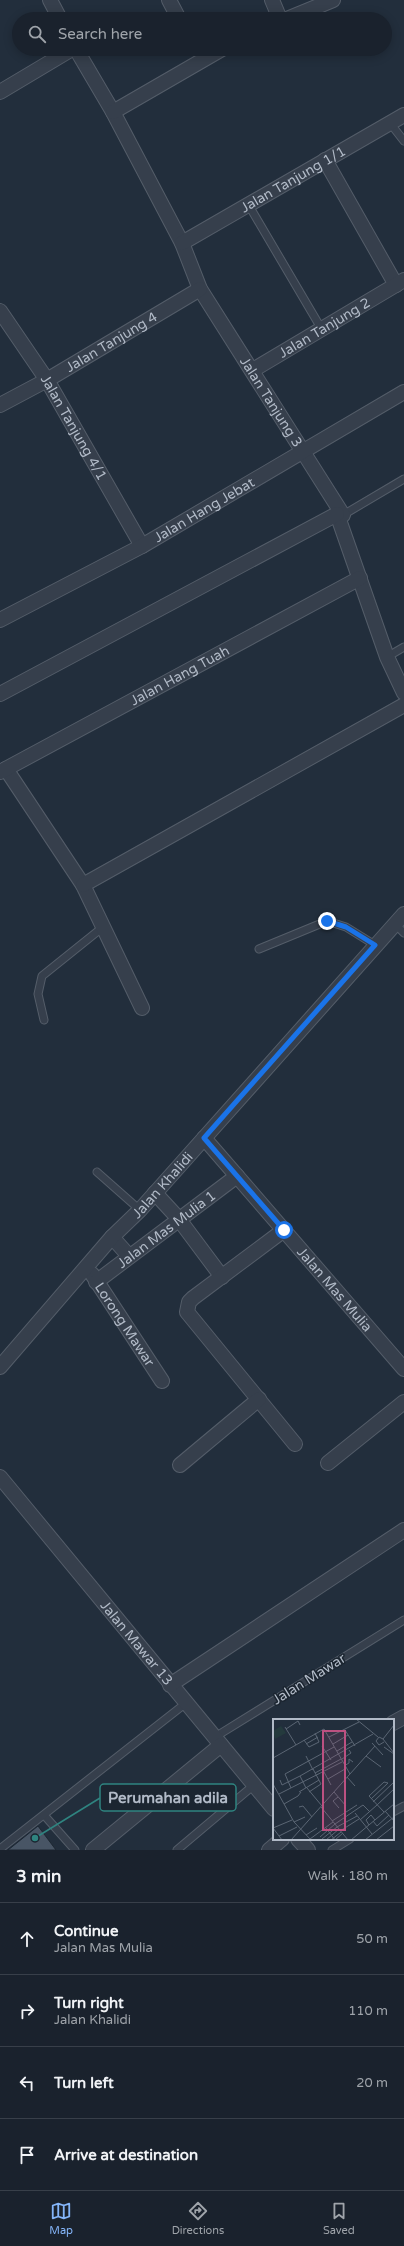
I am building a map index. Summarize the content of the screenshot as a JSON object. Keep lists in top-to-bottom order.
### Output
{
  "streets": {
    "street": [
      "Jalan Tanjung 1/1",
      "Jalan Tanjung 2",
      "Jalan Tanjung 4",
      "Jalan Tanjung 3",
      "Jalan Tanjung 4/1",
      "Jalan Hang Jebat",
      "Jalan Hang Tuah",
      "Jalan Khalidi",
      "Jalan Mas Mulia 1",
      "Jalan Mas Mulia",
      "Lorong Mawar",
      "Jalan Mawar 13"
    ],
    "lane": ["Jalan Mawar"]
  },
  "crossings": [
    ["Jalan Tanjung 1/1", "Jalan Tanjung 2"],
    ["Jalan Tanjung 1/1", "Jalan Tanjung 3"],
    ["Jalan Tanjung 2", "Jalan Tanjung 3"],
    ["Jalan Tanjung 4", "Jalan Tanjung 3"],
    ["Jalan Tanjung 4", "Jalan Tanjung 4/1"],
    ["Jalan Tanjung 3", "Jalan Hang Jebat"],
    ["Jalan Tanjung 3", "Jalan Hang Tuah"],
    ["Jalan Tanjung 4/1", "Jalan Hang Jebat"],
    ["Jalan Khalidi", "Jalan Mas Mulia"],
    ["Jalan Khalidi", "Lorong Mawar"],
    ["Jalan Mas Mulia 1", "Jalan Mas Mulia"],
    ["Jalan Mas Mulia 1", "Lorong Mawar"],
    ["Jalan Mawar 13", "Jalan Mawar"]
  ],
  "places": ["Perumahan adila"],
  "page": {
    "search": "Search here",
    "heading": ["3 min", "Walk · 180 m"],
    "list": [
      ["Continue", "Jalan Mas Mulia", "50 m"],
      ["Turn right", "Jalan Khalidi", "110 m"],
      ["Turn left", "20 m"],
      "Arrive at destination"
    ],
    "nav": ["Map", "Directions", "Saved"]
  }
}
